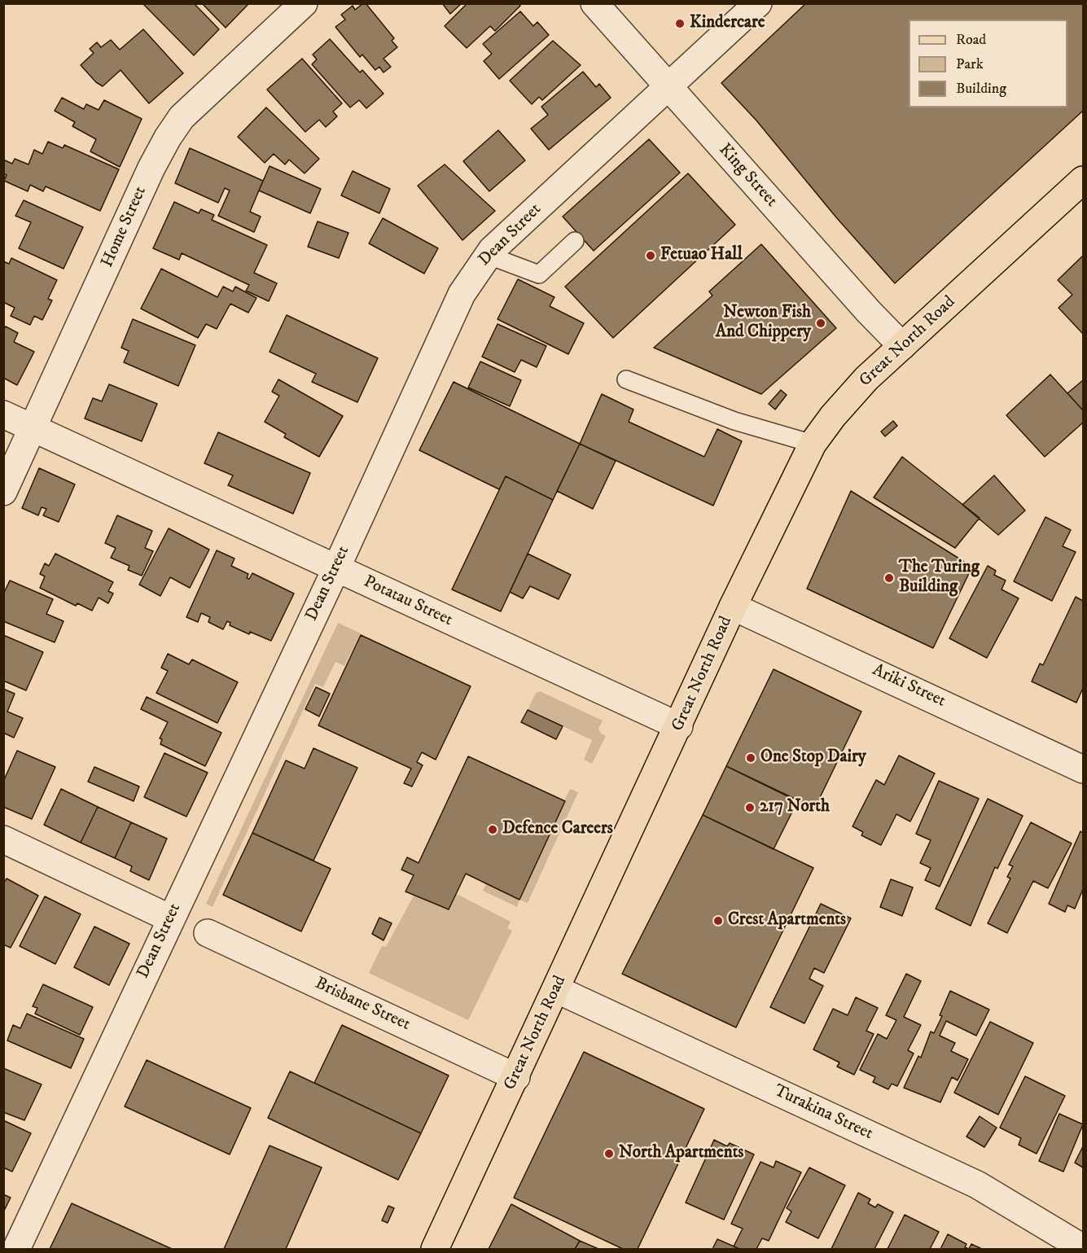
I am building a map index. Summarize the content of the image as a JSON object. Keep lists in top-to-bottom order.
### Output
{
  "streets": {
    "main road": ["Great North Road"],
    "street": [
      "King Street",
      "Home Street",
      "Dean Street",
      "Potatau Street",
      "Ariki Street",
      "Brisbane Street",
      "Turakina Street"
    ]
  },
  "crossings": [
    ["King Street", "Dean Street"],
    ["King Street", "Great North Road"],
    ["Home Street", "Potatau Street"],
    ["Dean Street", "Potatau Street"],
    ["Great North Road", "Potatau Street"],
    ["Great North Road", "Ariki Street"],
    ["Great North Road", "Brisbane Street"],
    ["Great North Road", "Turakina Street"]
  ],
  "places": [
    "Kindercare",
    "Fetuao Hall",
    "Newton Fish And Chippery",
    "The Turing Building",
    "One Stop Dairy",
    "217 North",
    "Defence Careers",
    "Crest Apartments",
    "North Apartments"
  ],
  "legend": ["Road", "Park", "Building"]
}
